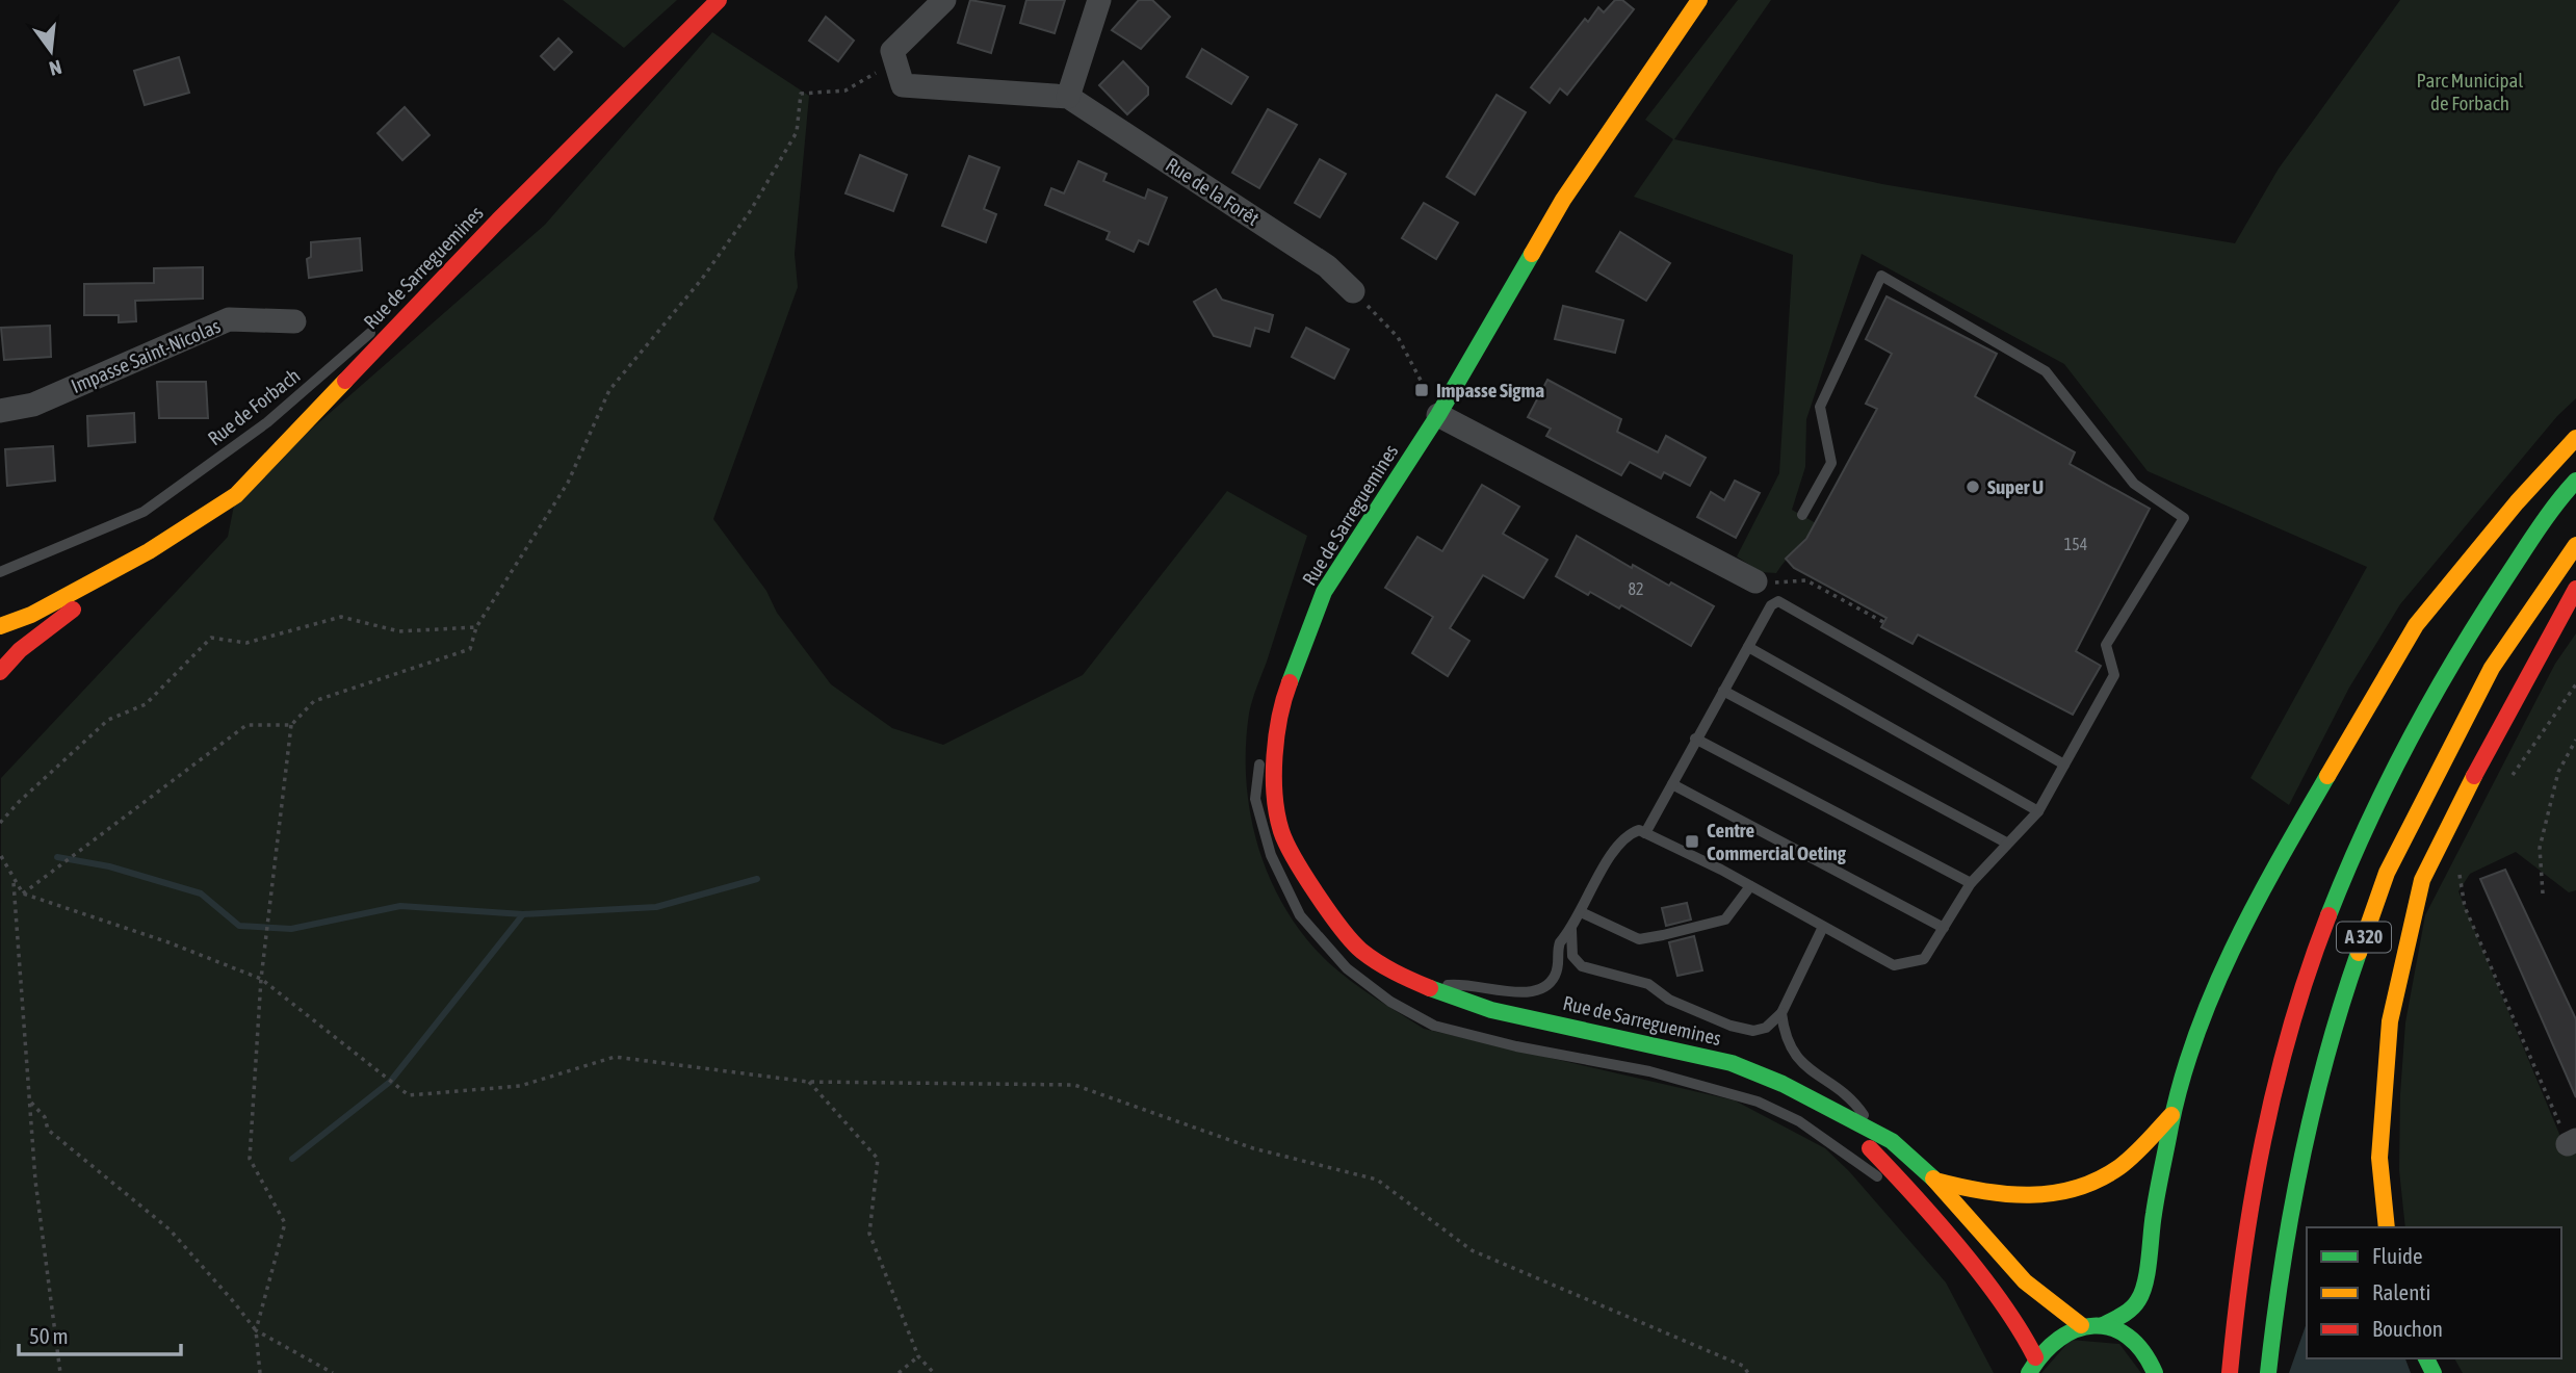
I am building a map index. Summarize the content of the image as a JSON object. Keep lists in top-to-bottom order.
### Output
{
  "streets": {
    "main road": ["Rue de Sarreguemines", "A 320"],
    "street": ["Rue de la Forêt", "Impasse Saint-Nicolas"],
    "lane": ["Rue de Forbach"]
  },
  "crossings": [
    ["Rue de Sarreguemines", "Rue de Forbach"]
  ],
  "parks": ["Parc Municipal de Forbach"],
  "places": {
    "transit": ["Impasse Sigma", "Centre Commercial Oeting"],
    "other": ["Super U"]
  },
  "house_numbers": ["154", "82"],
  "legend": ["Fluide", "Ralenti", "Bouchon"],
  "scale_bar": "50 m",
  "north": "bottom"
}
